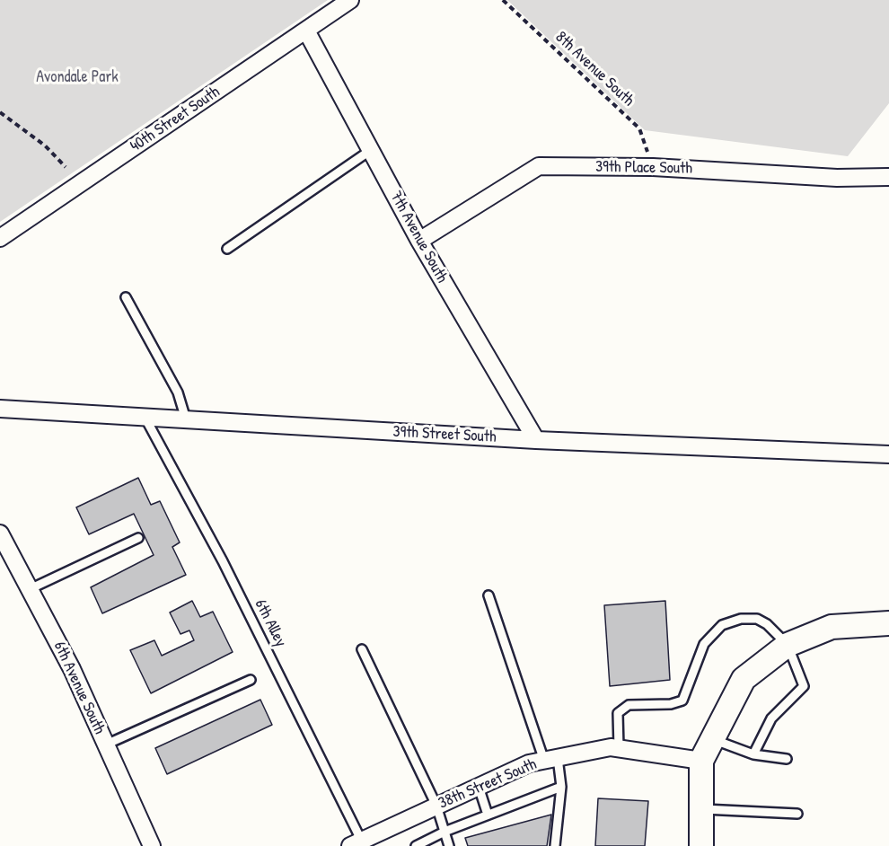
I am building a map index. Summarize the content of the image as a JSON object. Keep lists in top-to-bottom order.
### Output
{
  "streets": {
    "street": [
      "40th Street South",
      "39th Place South",
      "7th Avenue South",
      "39th Street South",
      "6th Avenue South",
      "38th Street South"
    ],
    "lane": ["6th Alley"],
    "path": ["8th Avenue South"]
  },
  "crossings": [
    ["8th Avenue South", "39th Place South"],
    ["40th Street South", "7th Avenue South"],
    ["39th Place South", "7th Avenue South"],
    ["7th Avenue South", "39th Street South"],
    ["39th Street South", "6th Alley"],
    ["6th Alley", "38th Street South"]
  ],
  "parks": ["Avondale Park"]
}
